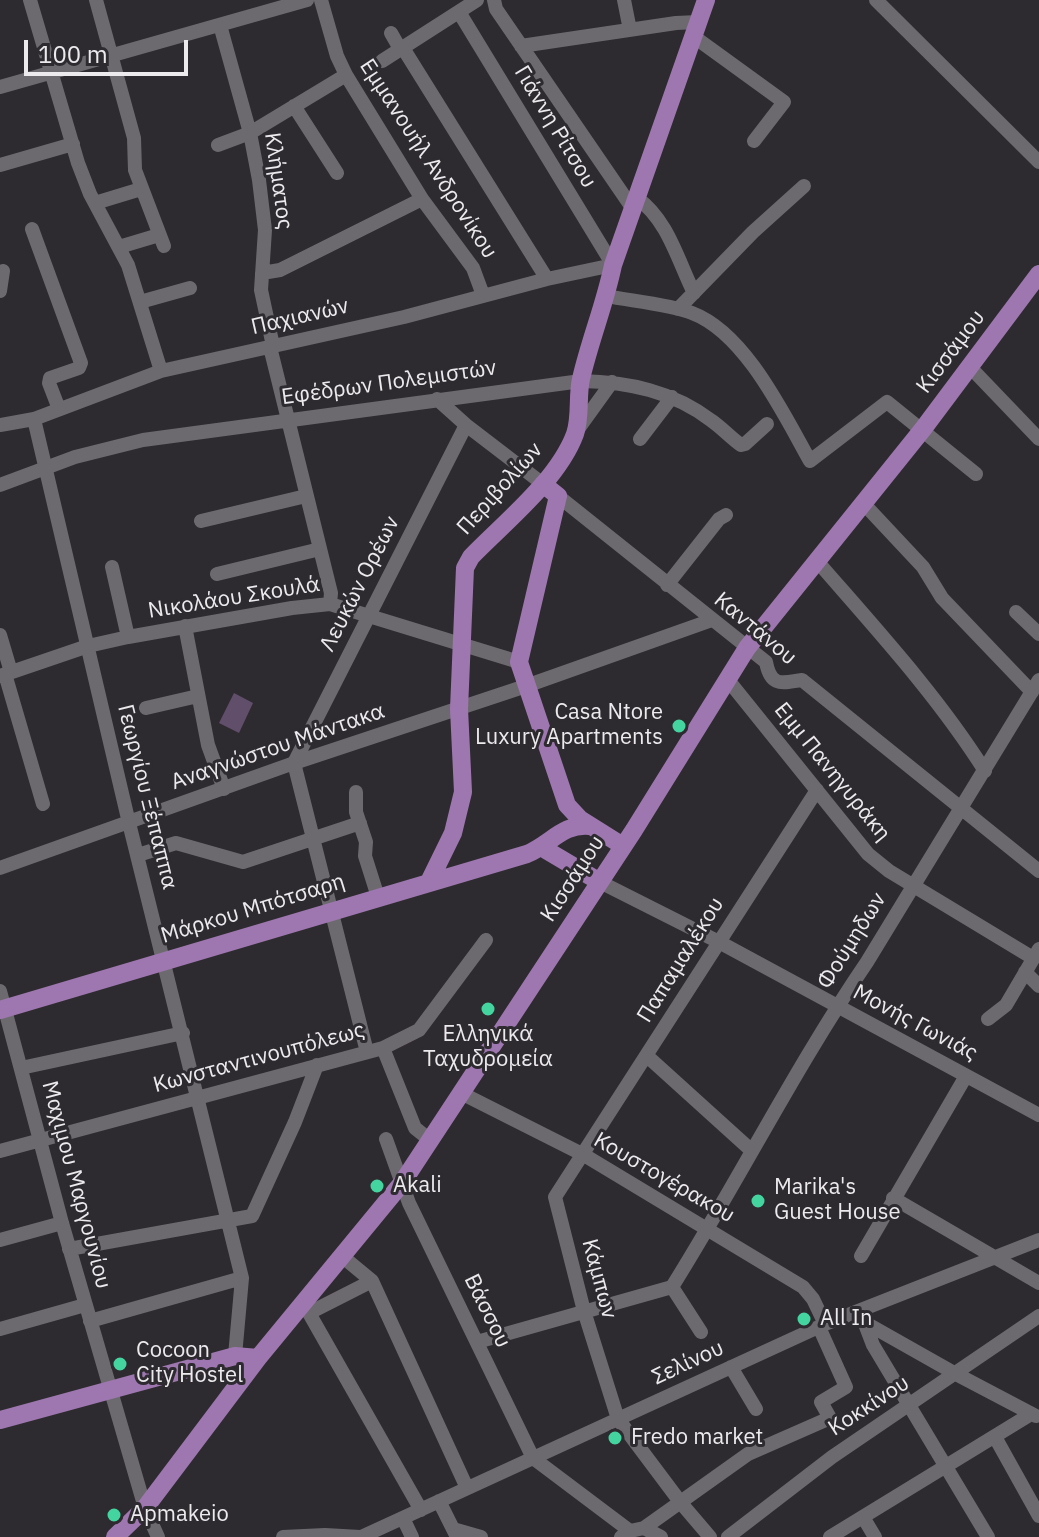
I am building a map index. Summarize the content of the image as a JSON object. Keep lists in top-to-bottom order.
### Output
{
  "streets": {
    "main road": ["Κισσάμου", "Περιβολίων", "Μάρκου Μπότσαρη"],
    "street": [
      "Γιάννη Ρίτσου",
      "Εμμανουήλ Ανδρονίκου",
      "Κλήματος",
      "Παχιανών",
      "Εφέδρων Πολεμιστών",
      "Λευκών Ορέων",
      "Νικολάου Σκουλά",
      "Καντάνου",
      "Αναγνώστου Μάντακα",
      "Εμμ Πανηγυράκη",
      "Γεωργίου Ξέπαππα",
      "Φούμηδων",
      "Παπαμαλέκου",
      "Μονής Γωνιάς",
      "Κωνσταντινουπόλεως",
      "Κουστογέρακου",
      "Μαχιμου Mαργουνίου",
      "Κάμπων",
      "Βάσσου",
      "Σελίνου",
      "Κοκκίνου"
    ]
  },
  "crossings": [
    ["Γιάννη Ρίτσου", "Παχιανών"],
    ["Γιάννη Ρίτσου", "Περιβολίων"],
    ["Εμμανουήλ Ανδρονίκου", "Παχιανών"],
    ["Κλήματος", "Παχιανών"],
    ["Κλήματος", "Εφέδρων Πολεμιστών"],
    ["Κλήματος", "Νικολάου Σκουλά"],
    ["Παχιανών", "Περιβολίων"],
    ["Παχιανών", "Γεωργίου Ξέπαππα"],
    ["Κισσάμου", "Καντάνου"],
    ["Κισσάμου", "Εμμ Πανηγυράκη"],
    ["Κισσάμου", "Μονής Γωνιάς"],
    ["Κισσάμου", "Κουστογέρακου"],
    ["Κισσάμου", "Μαχιμου Mαργουνίου"],
    ["Κισσάμου", "Βάσσου"],
    ["Εφέδρων Πολεμιστών", "Περιβολίων"],
    ["Εφέδρων Πολεμιστών", "Καντάνου"],
    ["Εφέδρων Πολεμιστών", "Γεωργίου Ξέπαππα"],
    ["Περιβολίων", "Νικολάου Σκουλά"],
    ["Περιβολίων", "Καντάνου"],
    ["Περιβολίων", "Αναγνώστου Μάντακα"],
    ["Περιβολίων", "Μάρκου Μπότσαρη"],
    ["Λευκών Ορέων", "Νικολάου Σκουλά"],
    ["Λευκών Ορέων", "Καντάνου"],
    ["Λευκών Ορέων", "Αναγνώστου Μάντακα"],
    ["Νικολάου Σκουλά", "Γεωργίου Ξέπαππα"],
    ["Καντάνου", "Αναγνώστου Μάντακα"],
    ["Καντάνου", "Φούμηδων"],
    ["Αναγνώστου Μάντακα", "Γεωργίου Ξέπαππα"],
    ["Εμμ Πανηγυράκη", "Φούμηδων"],
    ["Εμμ Πανηγυράκη", "Παπαμαλέκου"],
    ["Γεωργίου Ξέπαππα", "Μάρκου Μπότσαρη"],
    ["Γεωργίου Ξέπαππα", "Κωνσταντινουπόλεως"],
    ["Μάρκου Μπότσαρη", "Μαχιμου Mαργουνίου"],
    ["Φούμηδων", "Μονής Γωνιάς"],
    ["Φούμηδων", "Κουστογέρακου"],
    ["Παπαμαλέκου", "Μονής Γωνιάς"],
    ["Παπαμαλέκου", "Κουστογέρακου"],
    ["Παπαμαλέκου", "Κάμπων"],
    ["Κωνσταντινουπόλεως", "Μαχιμου Mαργουνίου"],
    ["Κουστογέρακου", "Κάμπων"],
    ["Κουστογέρακου", "Σελίνου"],
    ["Κάμπων", "Σελίνου"],
    ["Βάσσου", "Σελίνου"]
  ],
  "places": [
    "Casa Ntore Luxury Apartments",
    "Ελληνικά Ταχυδρομεία",
    "Akali",
    "Marika's Guest House",
    "All In",
    "Cocoon City Hostel",
    "Fredo market",
    "Apmakeio"
  ],
  "scale_bar": "100 m"
}
